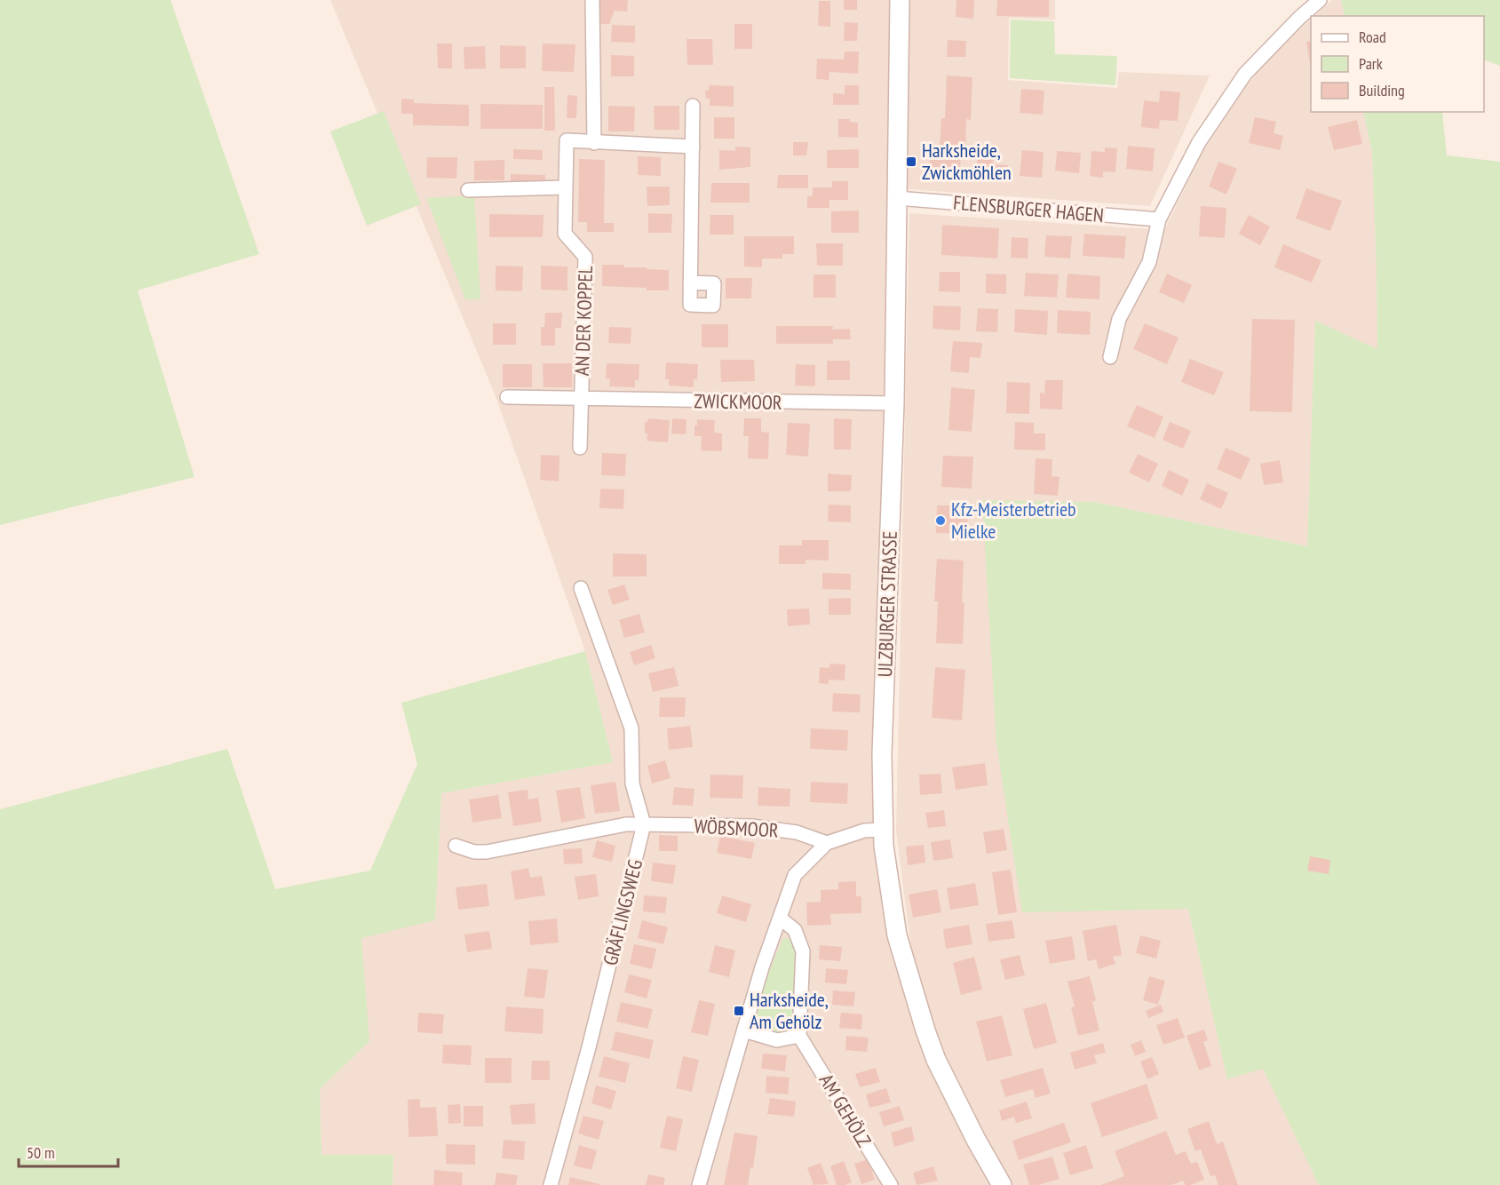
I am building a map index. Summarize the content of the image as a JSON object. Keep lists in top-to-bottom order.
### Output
{
  "streets": {
    "main road": ["ULZBURGER STRASSE"],
    "street": [
      "FLENSBURGER HAGEN",
      "AN DER KOPPEL",
      "ZWICKMOOR",
      "WÖBSMOOR",
      "GRÄFLINGSWEG",
      "AM GEHÖLZ"
    ]
  },
  "crossings": [
    ["FLENSBURGER HAGEN", "ULZBURGER STRASSE"],
    ["AN DER KOPPEL", "ZWICKMOOR"],
    ["ZWICKMOOR", "ULZBURGER STRASSE"],
    ["WÖBSMOOR", "GRÄFLINGSWEG"]
  ],
  "places": {
    "transit": ["Harksheide, Zwickmöhlen", "Harksheide, Am Gehölz"],
    "other": ["Kfz-Meisterbetrieb Mielke"]
  },
  "legend": ["Road", "Park", "Building"],
  "scale_bar": "50 m"
}
